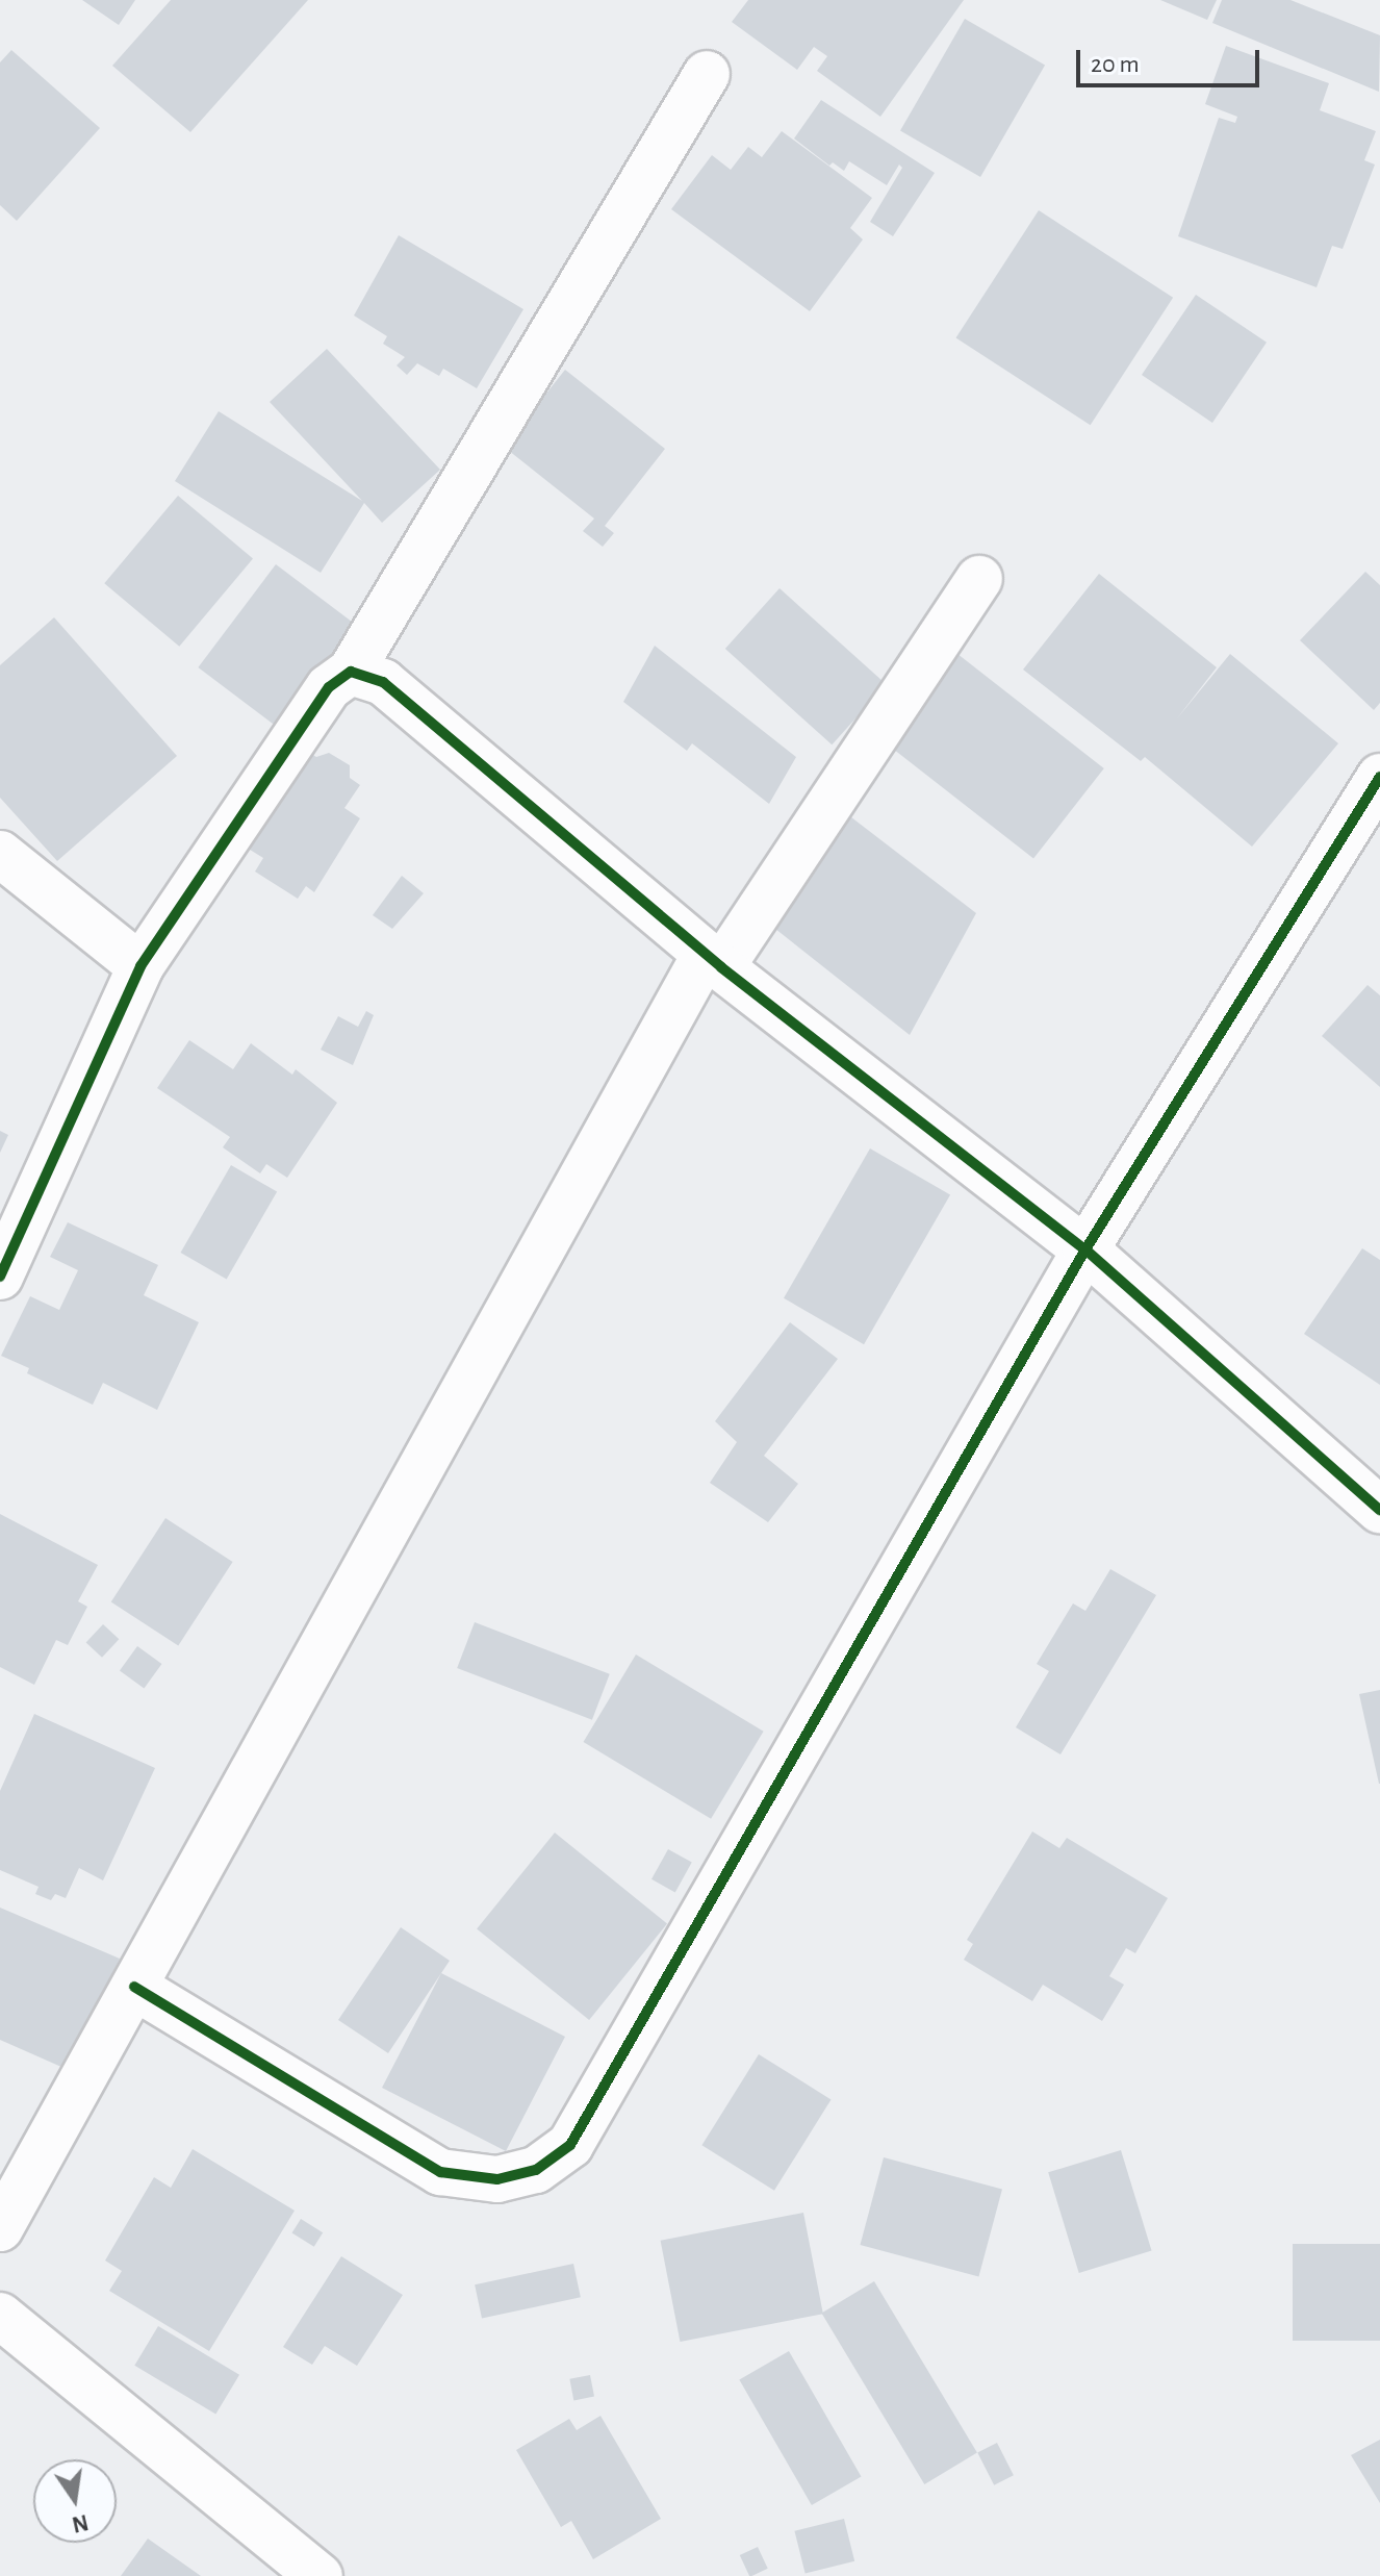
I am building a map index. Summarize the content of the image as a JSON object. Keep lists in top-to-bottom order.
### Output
{
  "scale_bar": "20 m",
  "north": "bottom"
}
